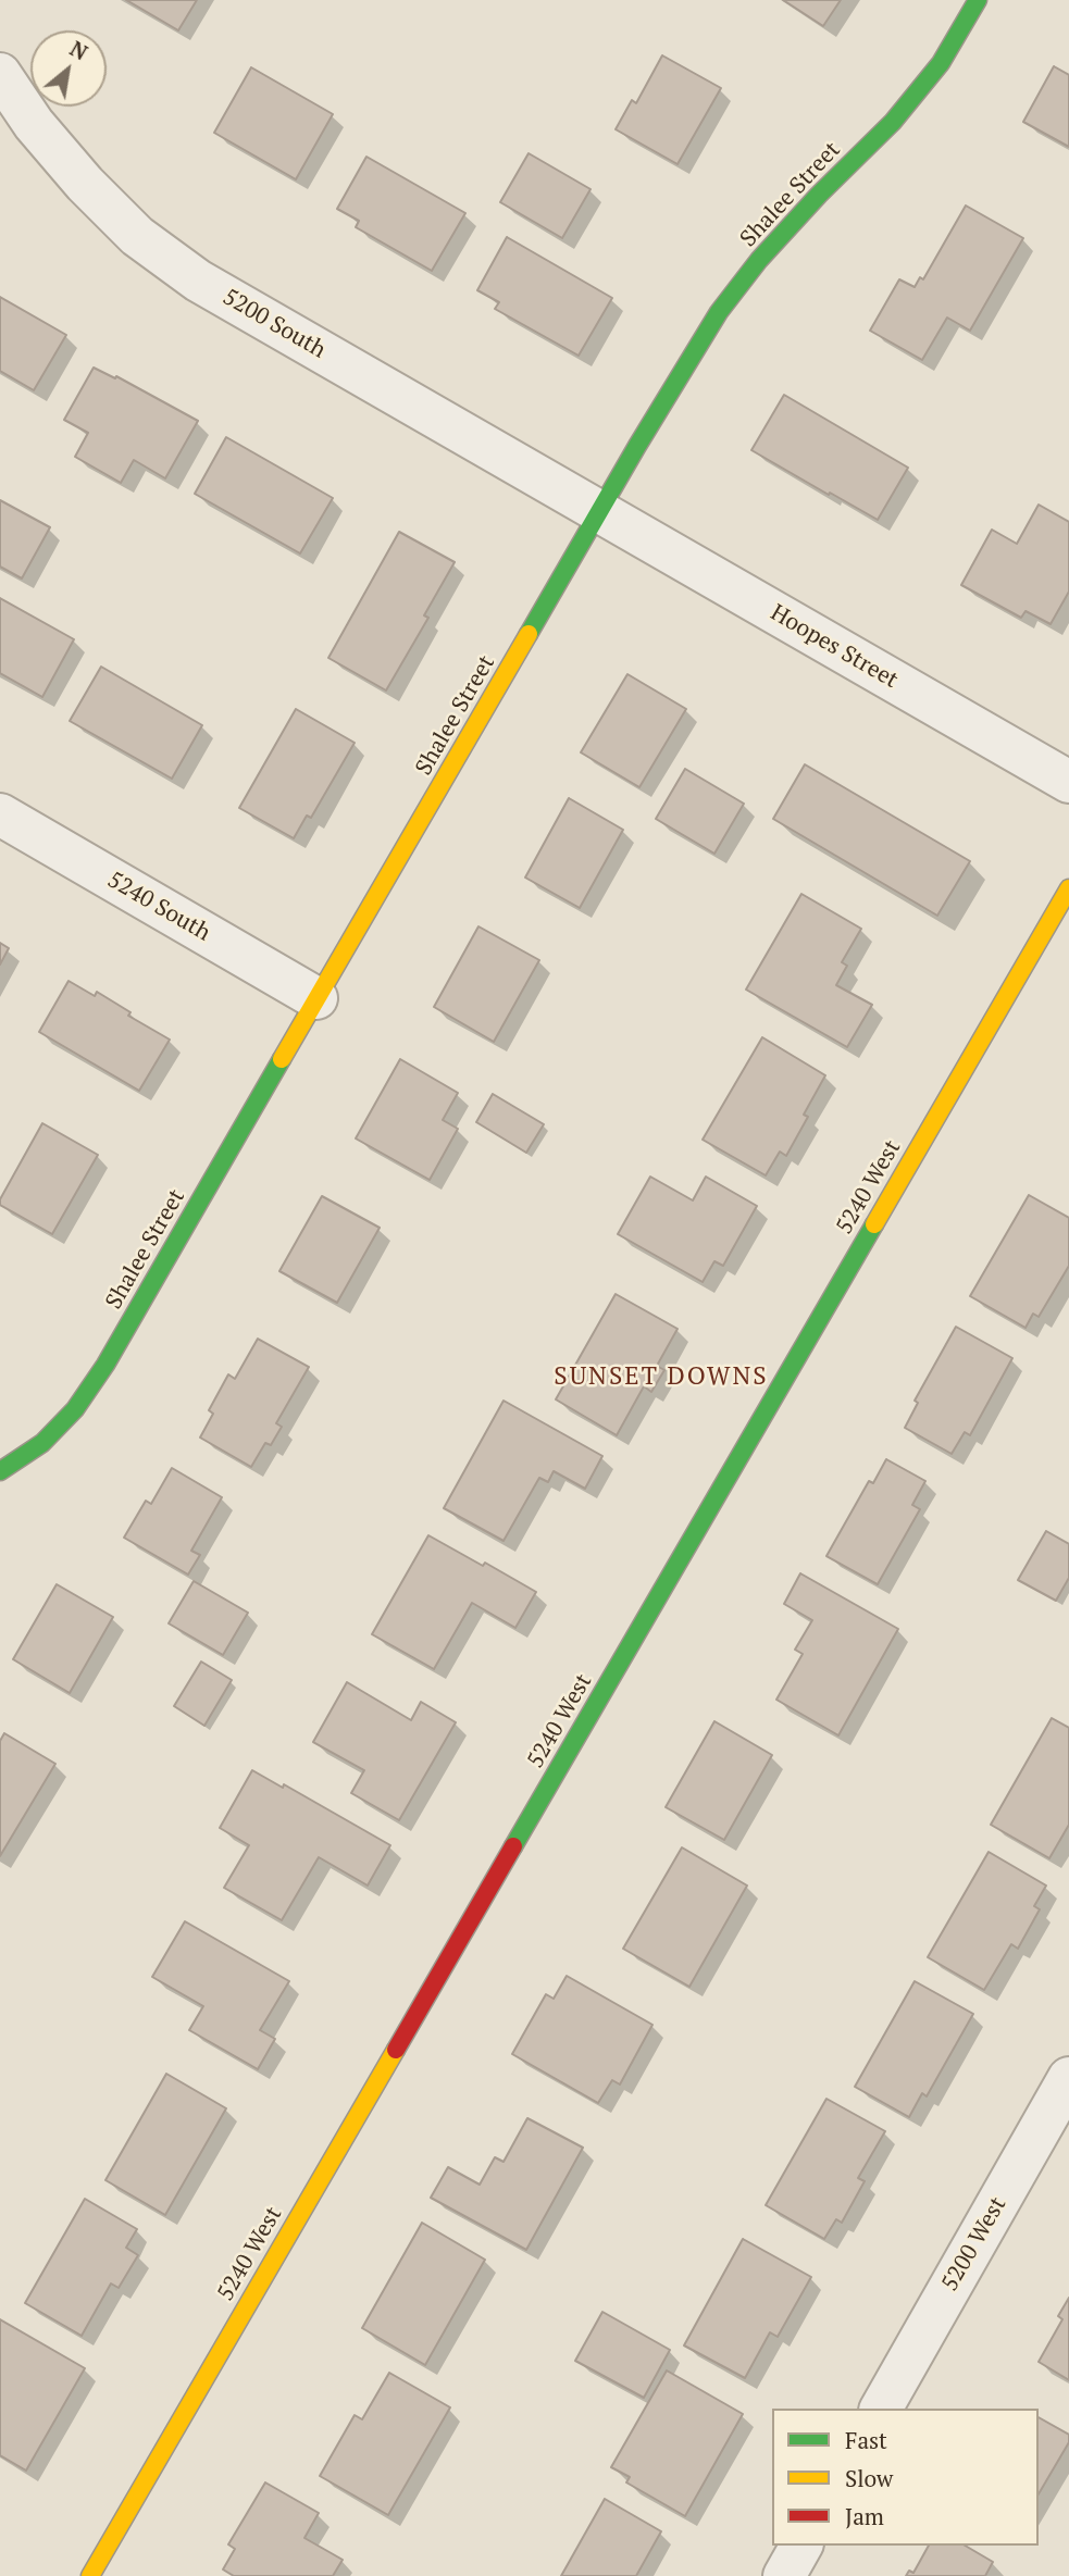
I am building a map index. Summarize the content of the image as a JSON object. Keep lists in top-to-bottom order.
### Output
{
  "streets": {
    "street": [
      "Shalee Street",
      "5200 South",
      "Hoopes Street",
      "5240 South",
      "5240 West",
      "5200 West"
    ]
  },
  "crossings": [
    ["Shalee Street", "5200 South"],
    ["Shalee Street", "Hoopes Street"],
    ["Shalee Street", "5240 South"],
    ["5200 South", "Hoopes Street"]
  ],
  "districts": ["SUNSET DOWNS"],
  "legend": ["Fast", "Slow", "Jam"],
  "north": "top right"
}
